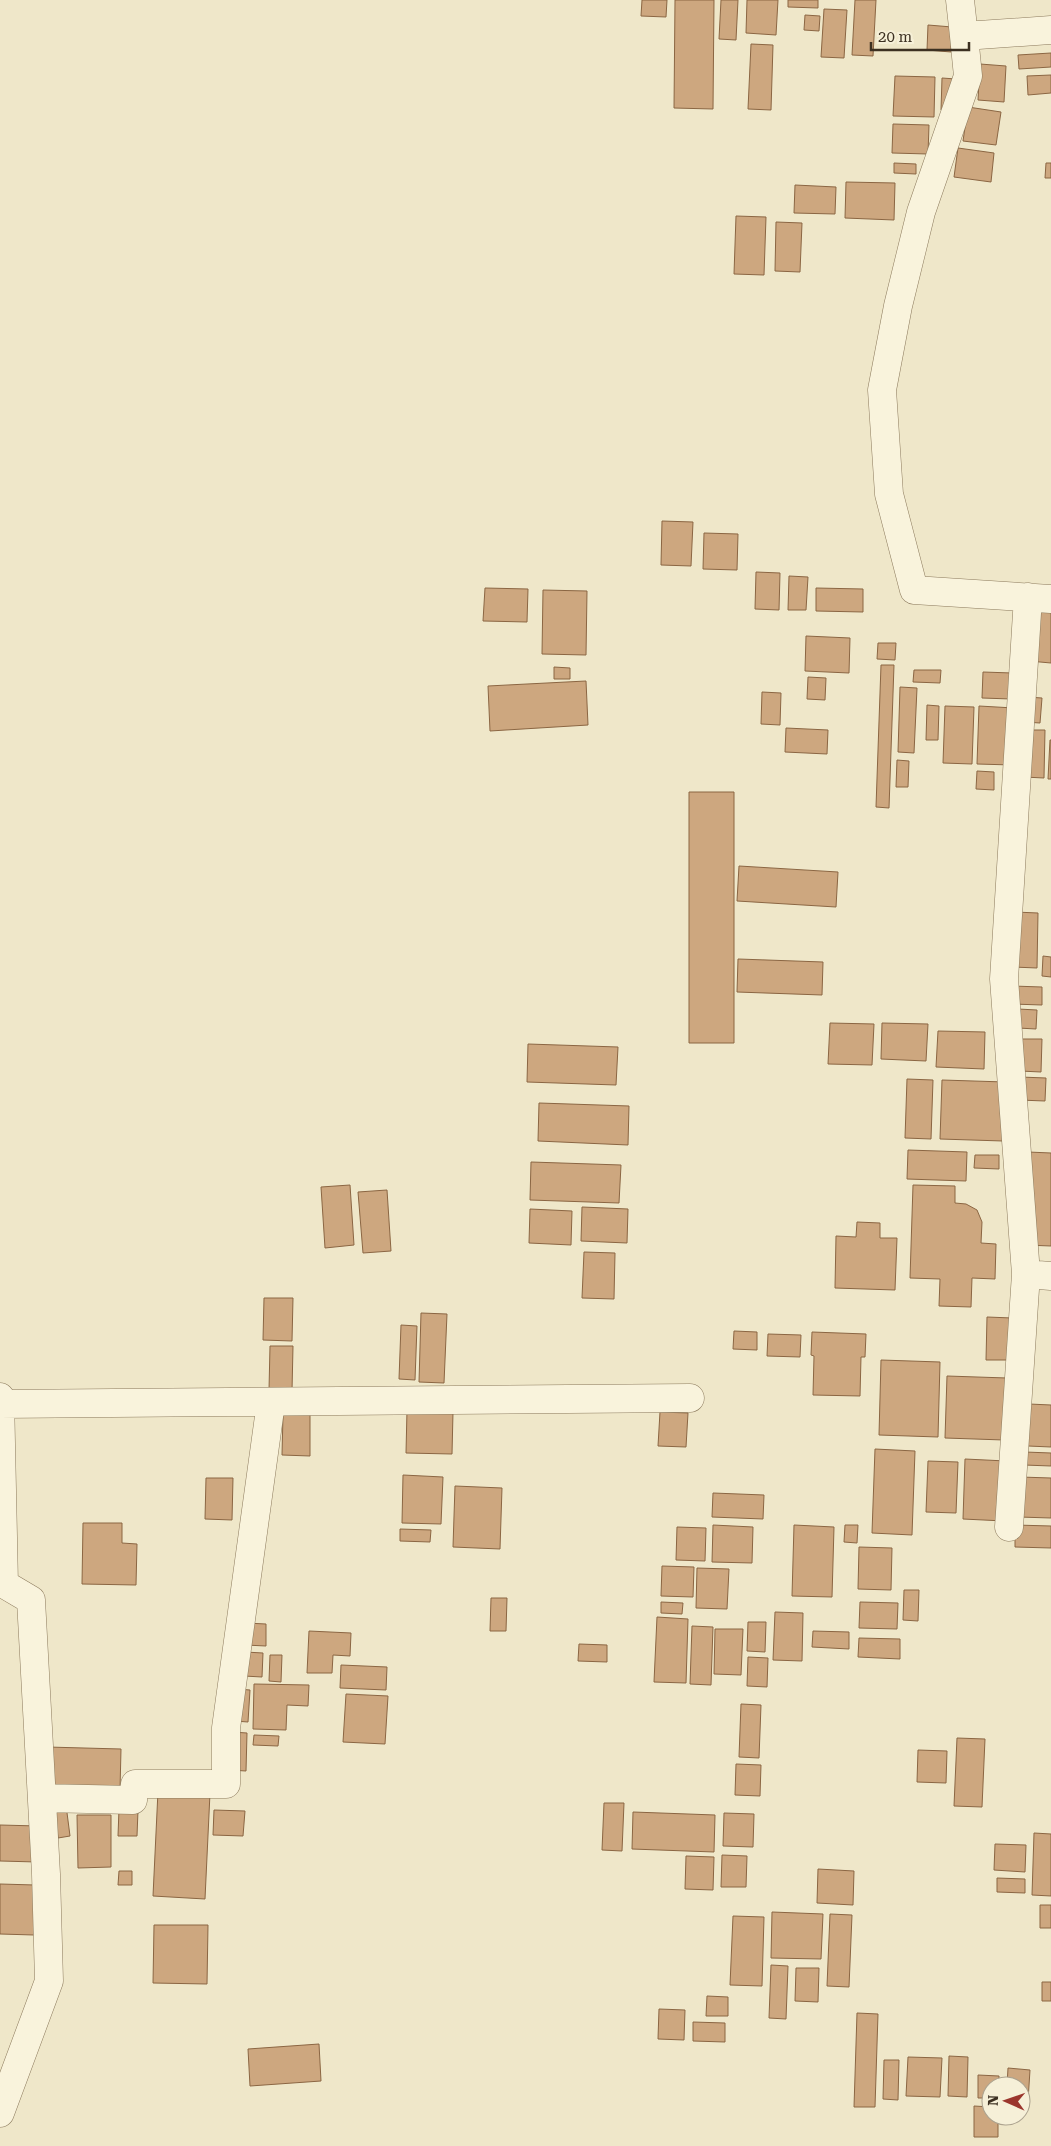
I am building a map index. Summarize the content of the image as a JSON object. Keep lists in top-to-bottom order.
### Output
{
  "scale_bar": "20 m",
  "north": "left"
}
